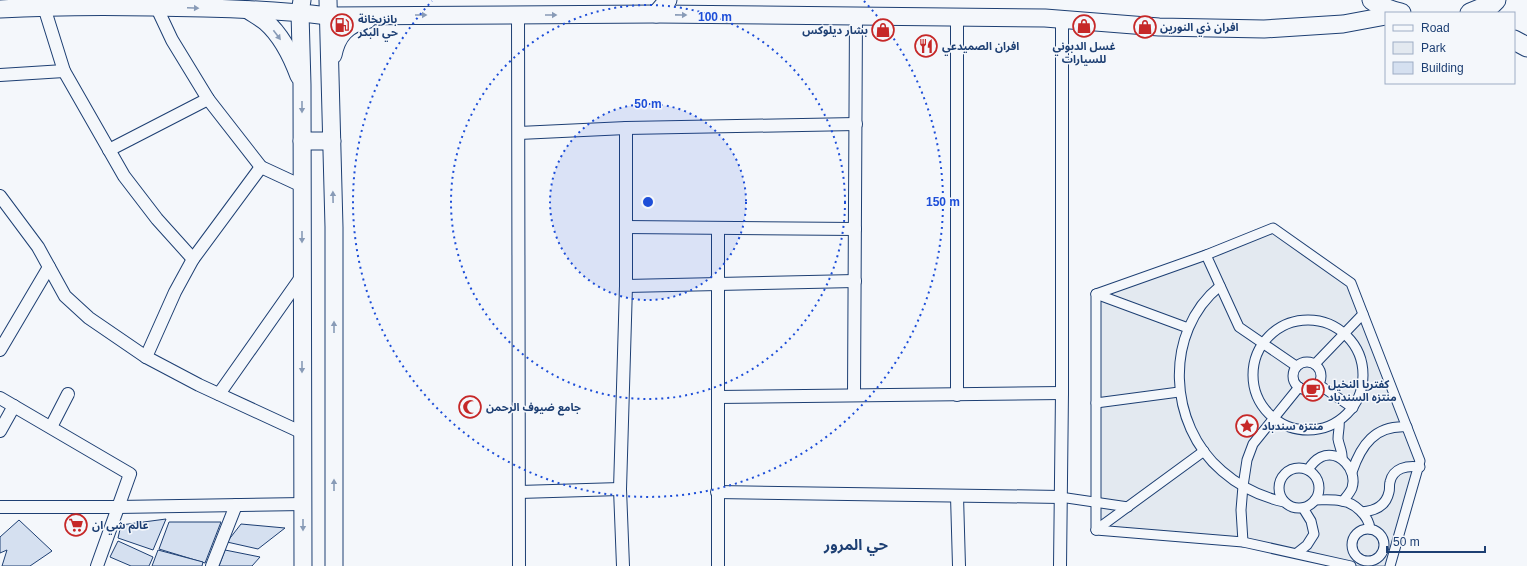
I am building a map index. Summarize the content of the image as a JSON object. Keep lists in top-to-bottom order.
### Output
{
  "districts": ["حي المرور"],
  "places": {
    "fuel station": ["بانزيخانة حي البكر"],
    "shop": ["غسل الدبوني للسيارات", "افران ذي النورين", "بشار ديلوكس"],
    "restaurant": ["افران الصميدعي"],
    "cafe": ["كفتريا النخيل منتزه السندباد"],
    "mosque": ["جامع ضيوف الرحمن"],
    "place": ["منتزه سندباد"],
    "supermarket": ["عالم شي ان"]
  },
  "legend": ["Road", "Park", "Building"],
  "scale_bar": "50 m",
  "rings": ["100 m", "50 m", "150 m"]
}
